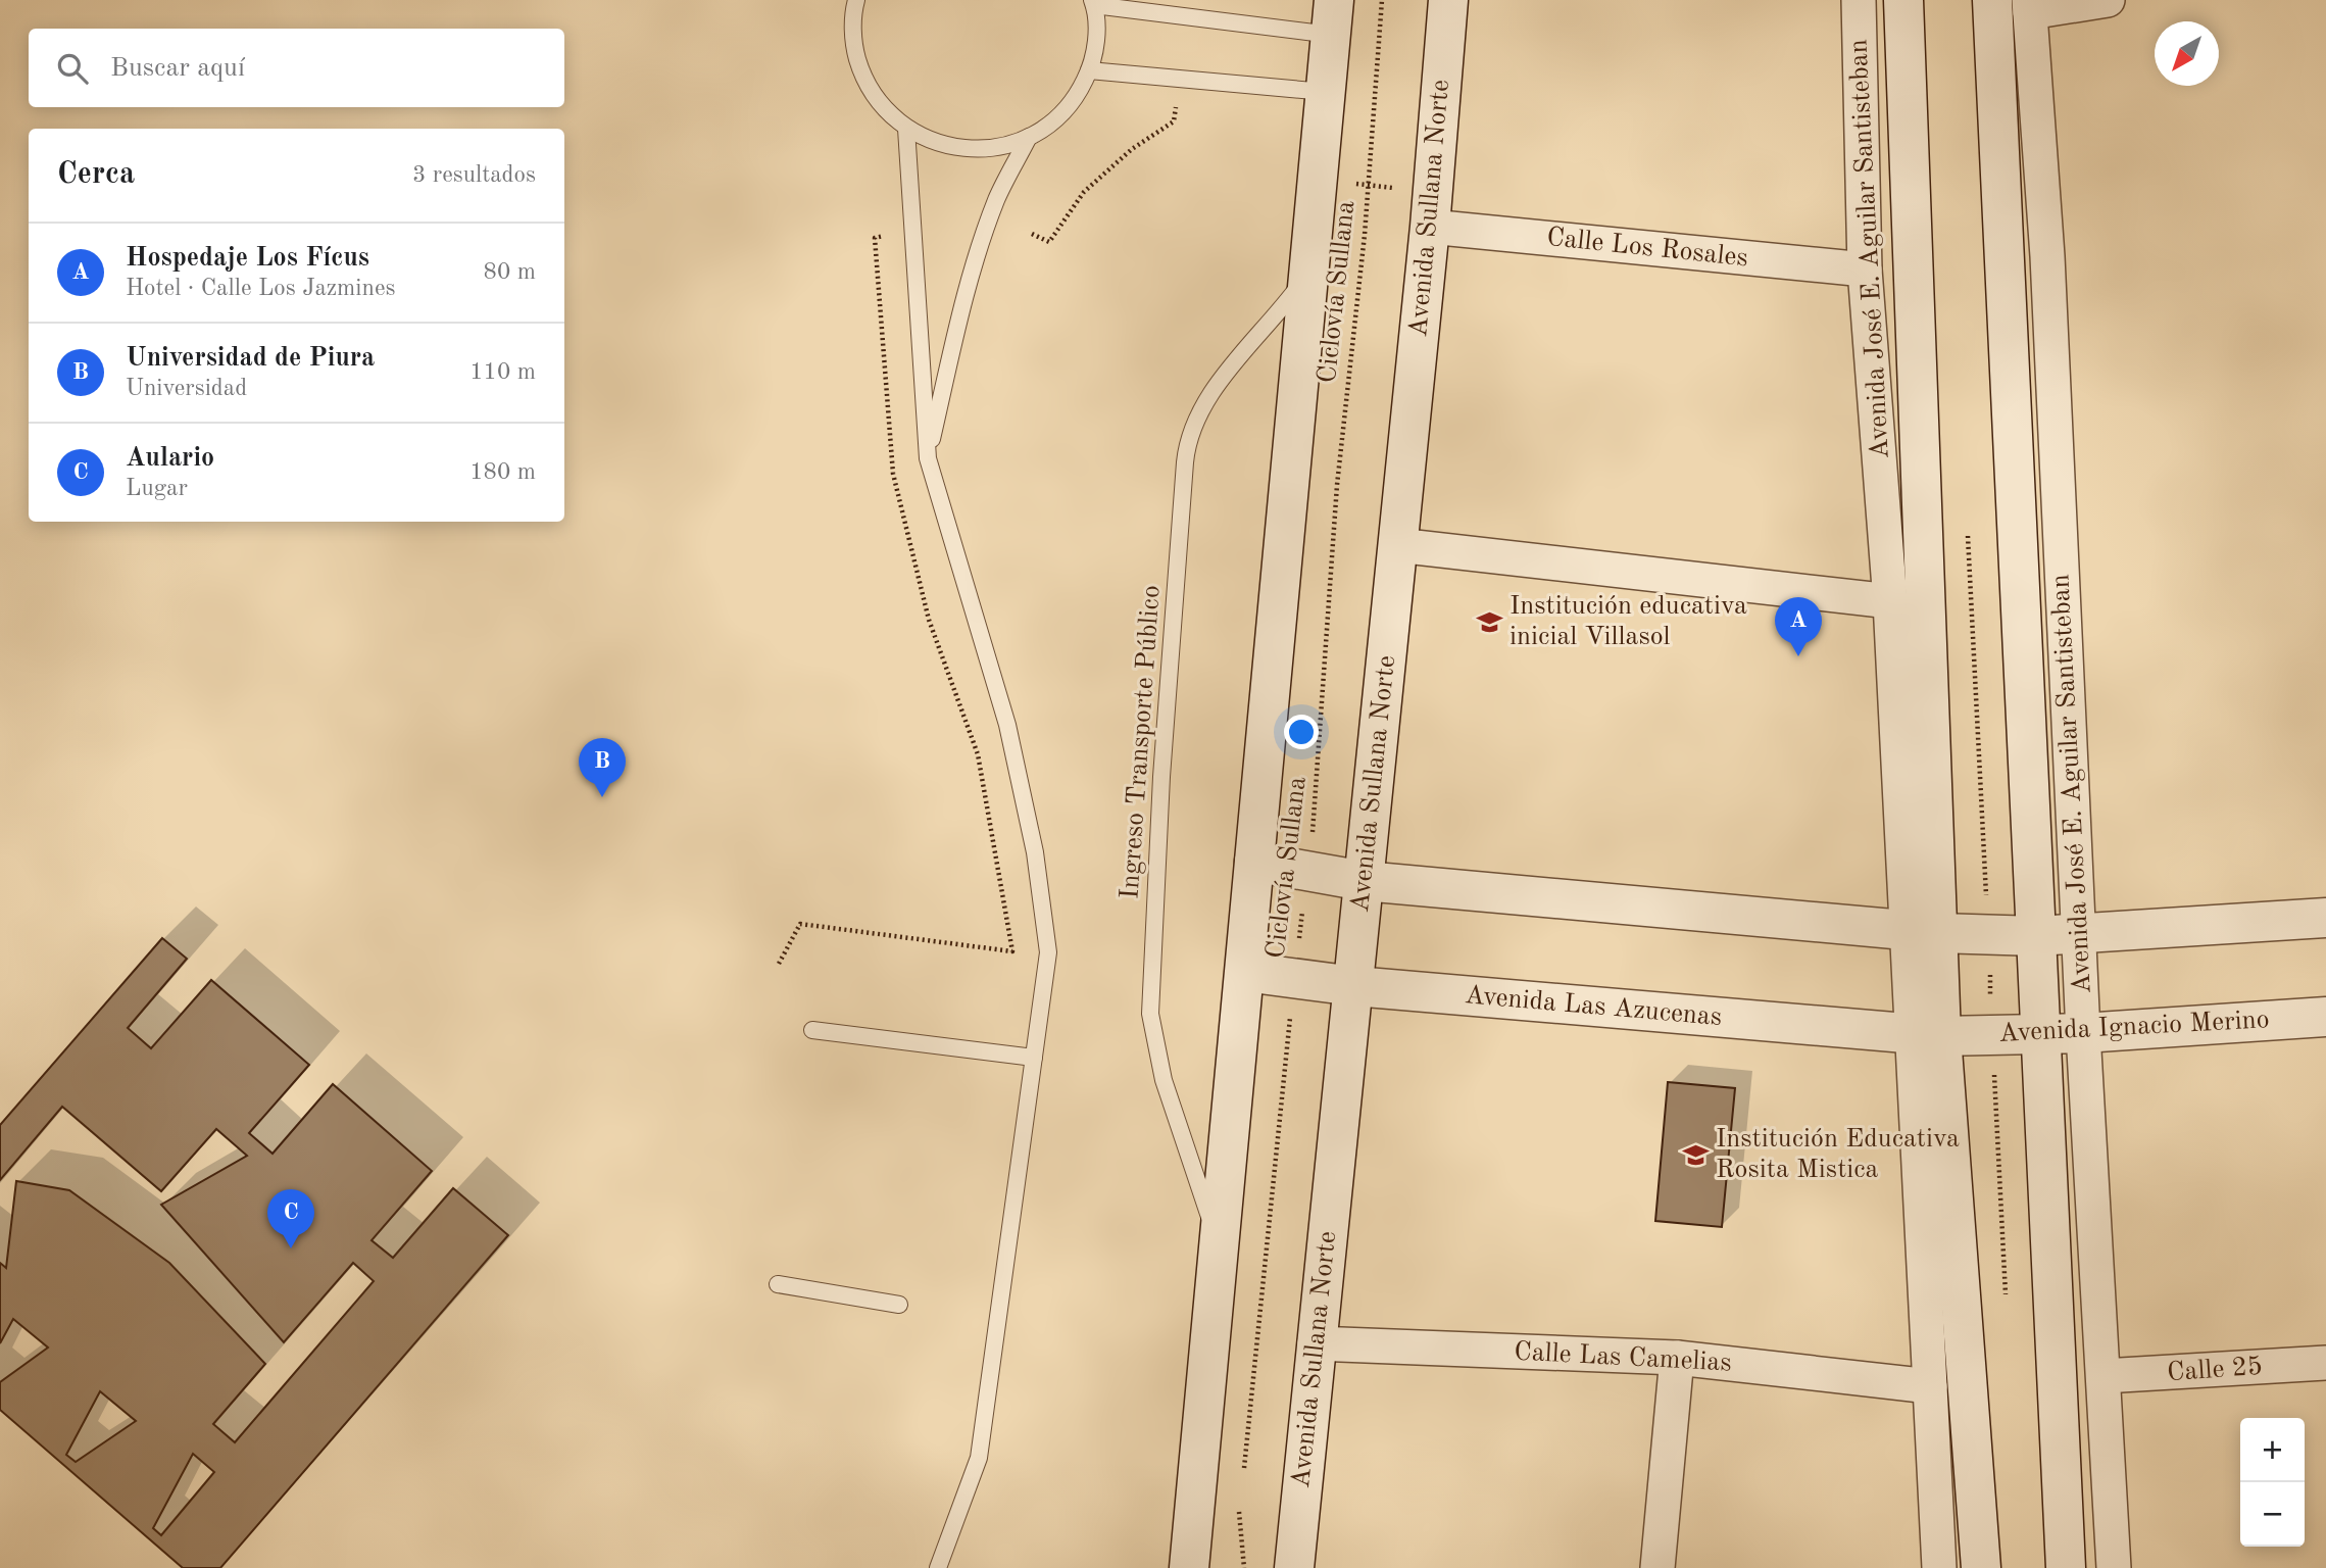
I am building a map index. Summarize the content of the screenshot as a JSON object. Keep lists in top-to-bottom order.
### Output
{
  "streets": {
    "main road": [
      "Avenida Sullana Norte",
      "Avenida José E. Aguilar Santisteban",
      "Avenida Las Azucenas",
      "Avenida Ignacio Merino"
    ],
    "street": ["Calle Los Rosales", "Calle Las Camelias", "Calle 25"],
    "lane": ["Ingreso Transporte Público"],
    "path": ["Ciclovía Sullana"]
  },
  "crossings": [
    ["Avenida Sullana Norte", "Calle Los Rosales"],
    ["Avenida Sullana Norte", "Avenida Las Azucenas"],
    ["Avenida Sullana Norte", "Calle Las Camelias"],
    ["Calle Los Rosales", "Avenida José E. Aguilar Santisteban"],
    ["Avenida José E. Aguilar Santisteban", "Avenida Las Azucenas"],
    ["Avenida José E. Aguilar Santisteban", "Avenida Ignacio Merino"],
    ["Avenida José E. Aguilar Santisteban", "Calle Las Camelias"],
    ["Avenida José E. Aguilar Santisteban", "Calle 25"],
    ["Ciclovía Sullana", "Avenida Las Azucenas"],
    ["Avenida Las Azucenas", "Avenida Ignacio Merino"]
  ],
  "places": {
    "school or university": ["Institución educativa inicial Villasol", "Institución Educativa Rosita Mistica"]
  },
  "north": "bottom left",
  "page": {
    "search": "Buscar aquí",
    "heading": ["Cerca", "3 resultados"],
    "list": [
      {
        "mark": "A",
        "name": "Hospedaje Los Fícus",
        "note": "Hotel · Calle Los Jazmines",
        "value": "80 m"
      },
      {
        "mark": "B",
        "name": "Universidad de Piura",
        "note": "Universidad",
        "value": "110 m"
      },
      {
        "mark": "C",
        "name": "Aulario",
        "note": "Lugar",
        "value": "180 m"
      }
    ],
    "pins": ["A", "B", "C"],
    "map_buttons": ["+", "−"]
  }
}
